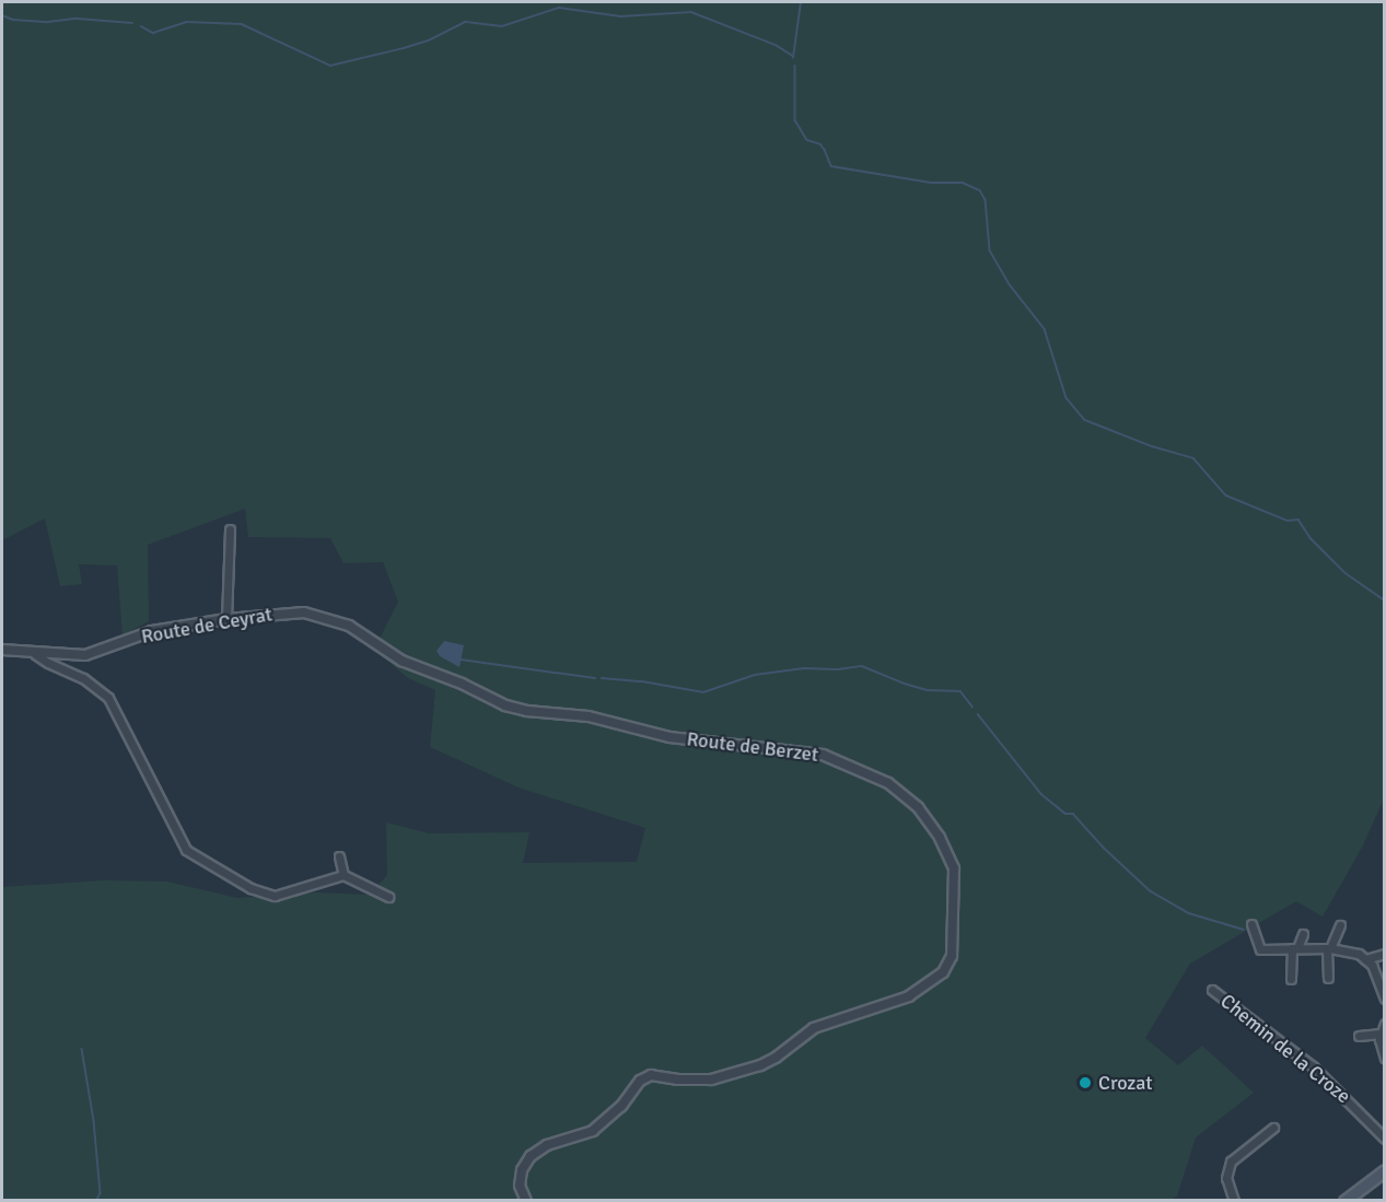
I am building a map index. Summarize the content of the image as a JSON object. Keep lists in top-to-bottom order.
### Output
{
  "streets": {
    "street": ["Route de Ceyrat", "Route de Berzet", "Chemin de la Croze"]
  },
  "crossings": [
    ["Route de Ceyrat", "Route de Berzet"]
  ],
  "places": ["Crozat"]
}
